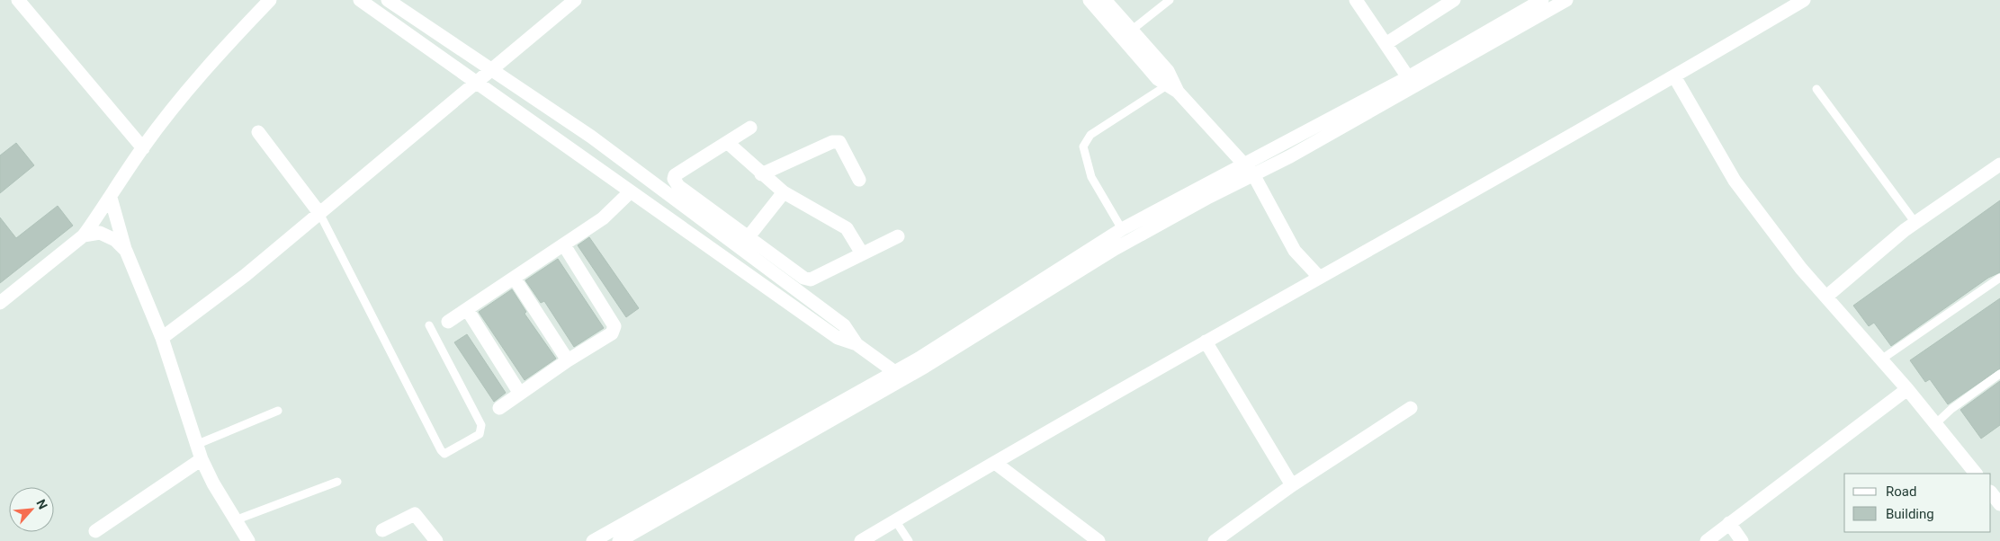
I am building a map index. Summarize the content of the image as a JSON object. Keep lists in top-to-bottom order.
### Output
{
  "legend": ["Road", "Building"],
  "north": "top right"
}
